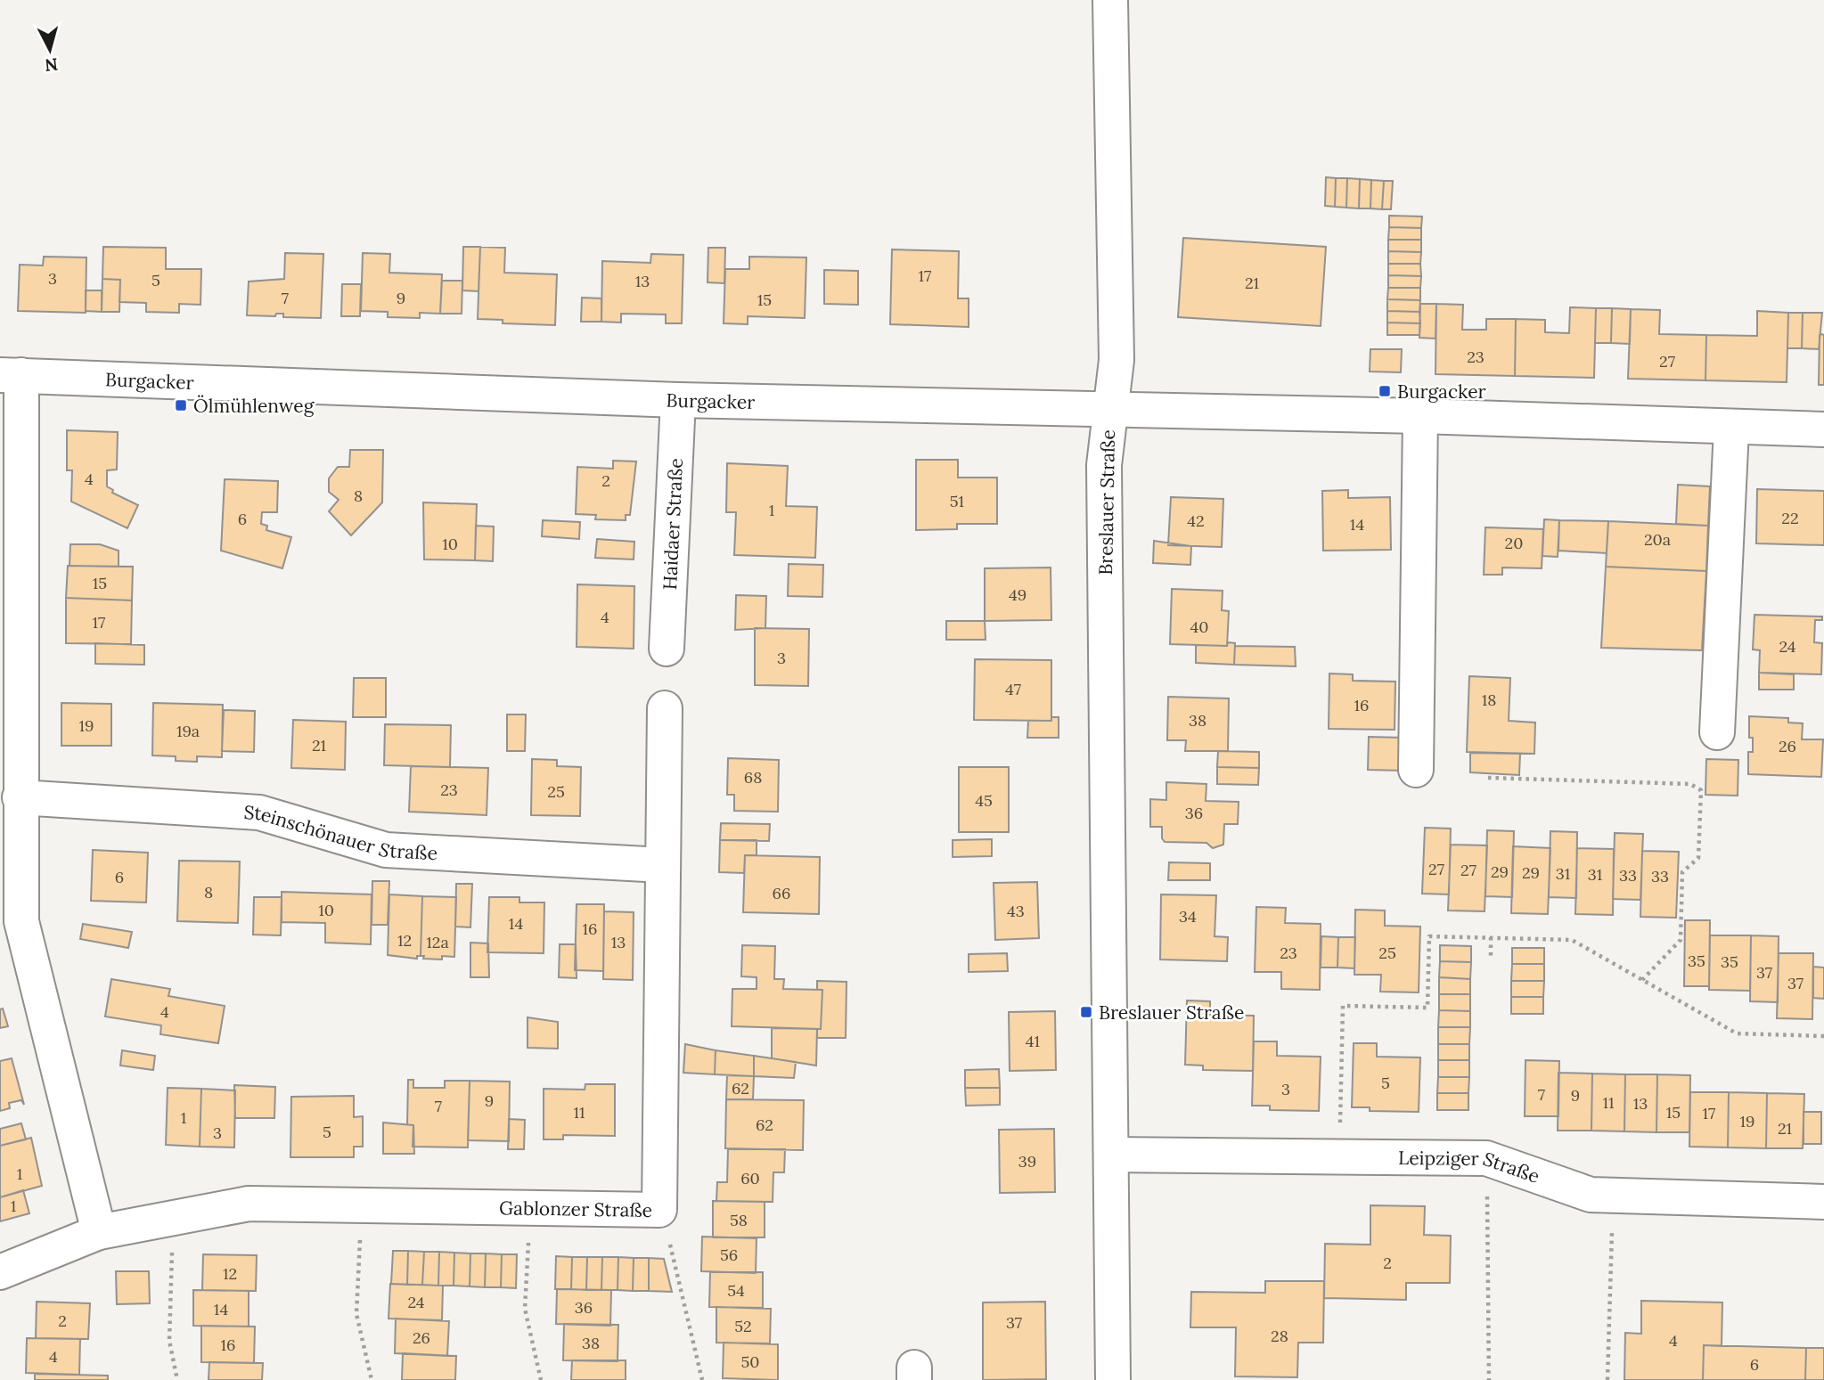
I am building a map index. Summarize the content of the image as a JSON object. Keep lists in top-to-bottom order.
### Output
{
  "streets": {
    "street": [
      "Burgacker",
      "Breslauer Straße",
      "Haidaer Straße",
      "Steinschönauer Straße",
      "Leipziger Straße",
      "Gablonzer Straße"
    ]
  },
  "crossings": [
    ["Burgacker", "Breslauer Straße"],
    ["Burgacker", "Haidaer Straße"],
    ["Breslauer Straße", "Leipziger Straße"],
    ["Steinschönauer Straße", "Gablonzer Straße"]
  ],
  "places": {
    "transit": ["Burgacker", "Ölmühlenweg", "Breslauer Straße"]
  },
  "house_numbers": [
    "17",
    "3",
    "5",
    "13",
    "21",
    "7",
    "9",
    "15",
    "23",
    "27",
    "4",
    "2",
    "8",
    "51",
    "1",
    "22",
    "6",
    "42",
    "14",
    "20a",
    "20",
    "10",
    "15",
    "49",
    "4",
    "17",
    "40",
    "24",
    "3",
    "47",
    "18",
    "16",
    "38",
    "19",
    "19a",
    "21",
    "26",
    "68",
    "23",
    "25",
    "45",
    "36",
    "27",
    "27",
    "29",
    "29",
    "31",
    "31",
    "33",
    "33",
    "6",
    "8",
    "66",
    "10",
    "43",
    "34",
    "14",
    "16",
    "12",
    "12a",
    "13",
    "23",
    "25",
    "35",
    "35",
    "37",
    "37",
    "4",
    "41",
    "5",
    "62",
    "3",
    "7",
    "9",
    "9",
    "11",
    "13",
    "7",
    "11",
    "15",
    "17",
    "1",
    "19",
    "62",
    "21",
    "5",
    "3",
    "39",
    "1",
    "60",
    "1",
    "58",
    "56",
    "2",
    "12",
    "54",
    "24",
    "36",
    "14",
    "2",
    "37",
    "52",
    "28",
    "26",
    "4",
    "38",
    "16",
    "4",
    "50",
    "6"
  ],
  "north": "bottom"
}
